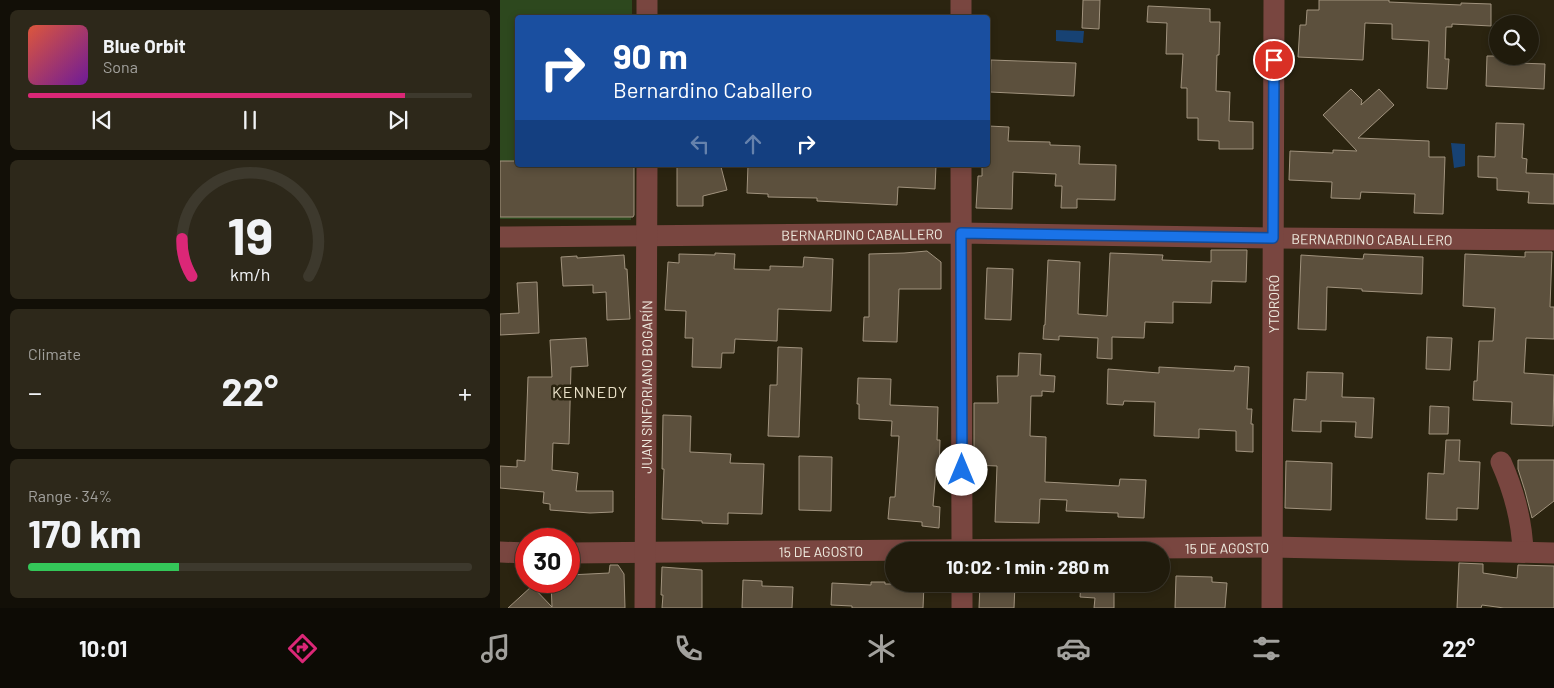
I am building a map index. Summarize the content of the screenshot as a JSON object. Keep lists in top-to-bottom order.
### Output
{
  "streets": {
    "street": [
      "BERNARDINO CABALLERO",
      "YTORORÓ",
      "JUAN SINFORIANO BOGARÍN",
      "15 DE AGOSTO"
    ]
  },
  "crossings": [
    ["BERNARDINO CABALLERO", "YTORORÓ"],
    ["BERNARDINO CABALLERO", "JUAN SINFORIANO BOGARÍN"],
    ["YTORORÓ", "15 DE AGOSTO"],
    ["JUAN SINFORIANO BOGARÍN", "15 DE AGOSTO"]
  ],
  "districts": ["KENNEDY"],
  "page": {
    "turn": ["90 m", "Bernardino Caballero"],
    "song": ["Blue Orbit", "Sona"],
    "tile": [
      "Climate",
      ["Range · 34%", "170 km"]
    ],
    "heat": ["−", "22°", "+"],
    "limit": "30",
    "trip": "10:02 · 1 min · 280 m",
    "tabs": ["10:01", "22°"],
    "gauge": ["19", "km/h"]
  }
}
